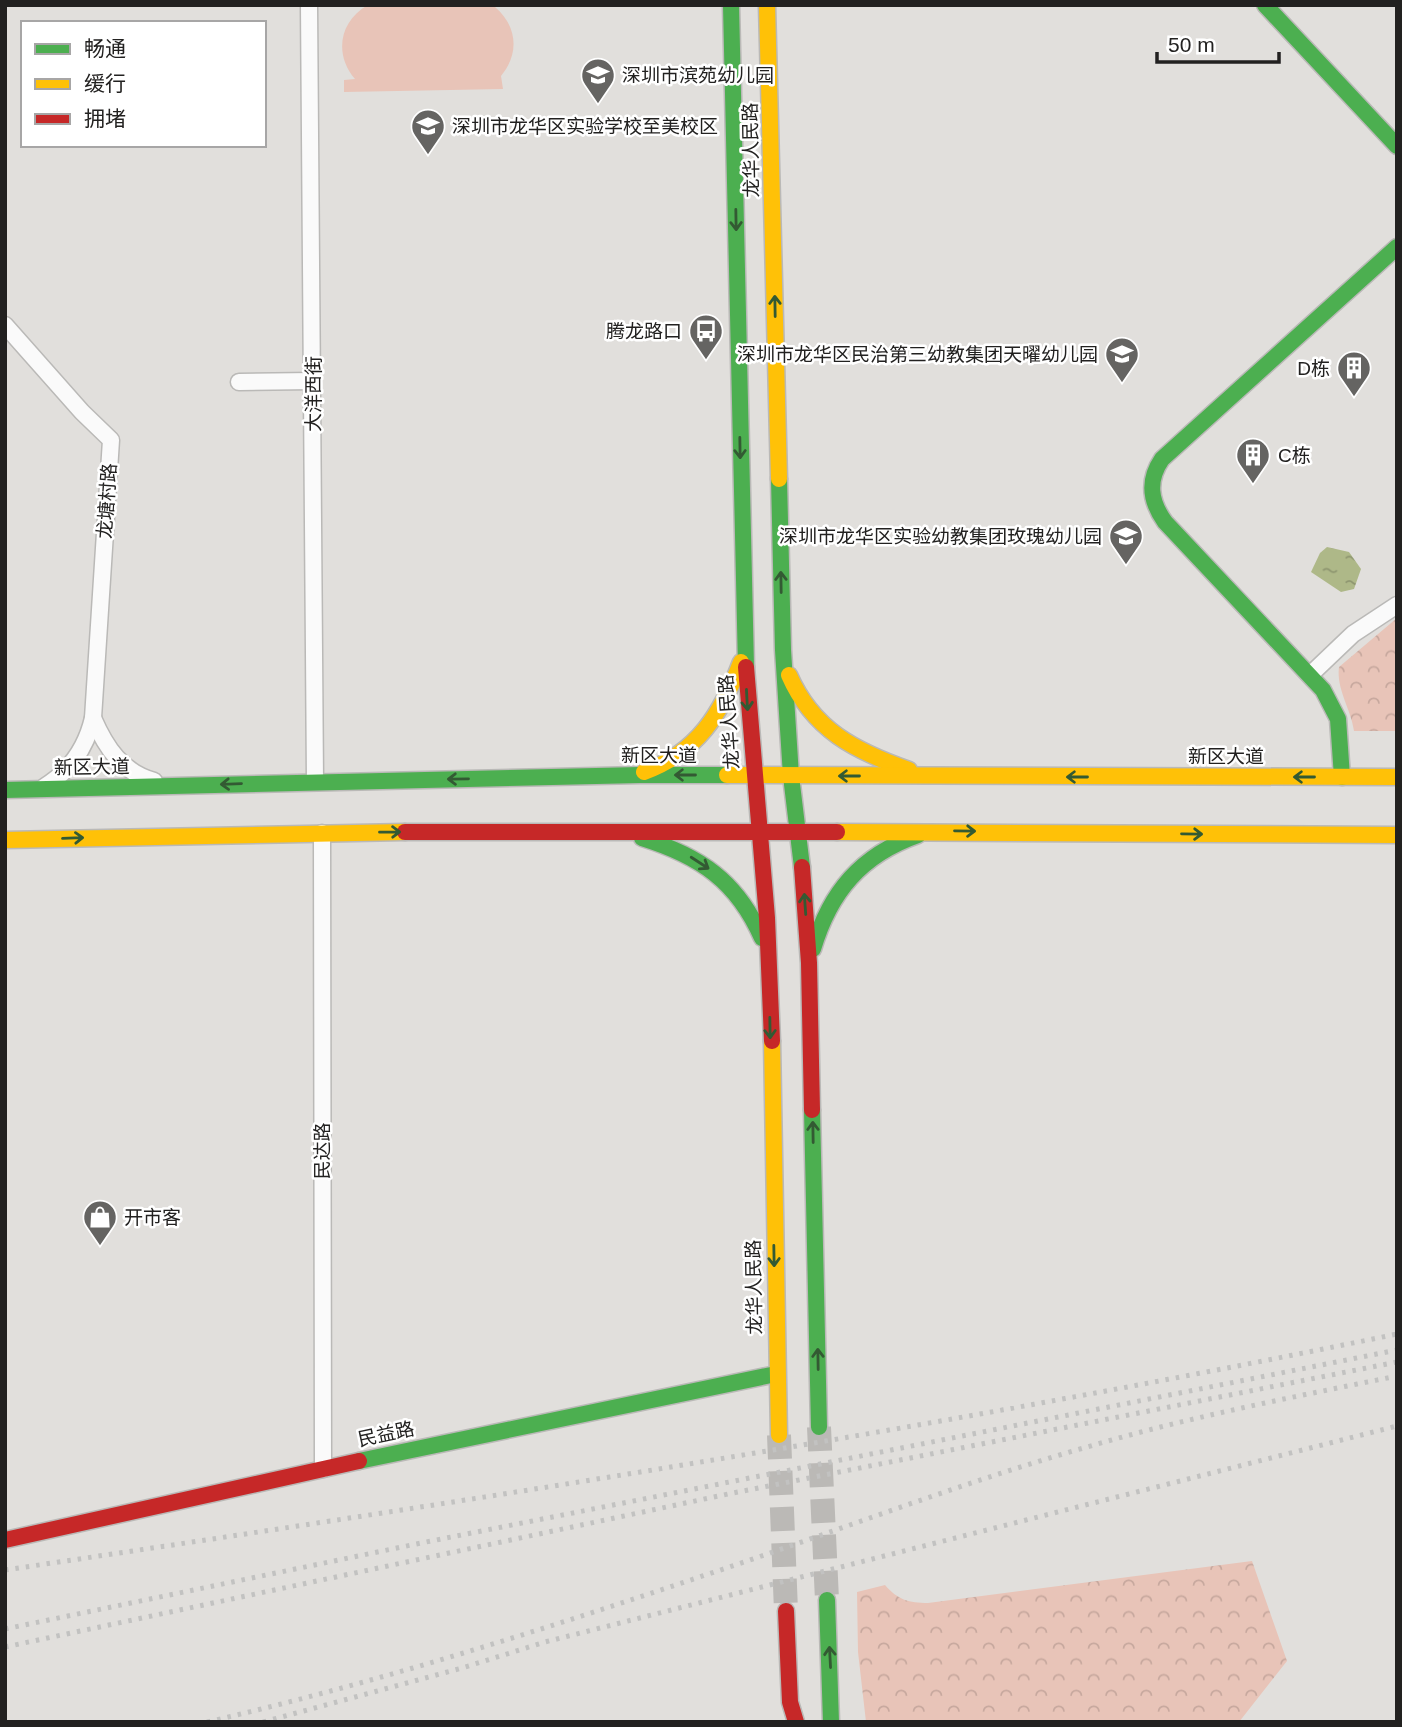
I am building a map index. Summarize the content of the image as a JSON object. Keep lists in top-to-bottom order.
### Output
{
  "streets": {
    "main road": ["龙华人民路", "新区大道", "民益路"],
    "street": ["大洋西街", "龙塘村路", "民达路"]
  },
  "crossings": [
    ["龙华人民路", "新区大道"],
    ["龙华人民路", "民益路"],
    ["大洋西街", "新区大道"],
    ["龙塘村路", "新区大道"],
    ["民达路", "民益路"]
  ],
  "places": {
    "school or university": [
      "深圳市滨苑幼儿园",
      "深圳市龙华区实验学校至美校区",
      "深圳市龙华区民治第三幼教集团天曜幼儿园",
      "深圳市龙华区实验幼教集团玫瑰幼儿园"
    ],
    "bus stop": ["腾龙路口"],
    "building": ["D栋", "C栋"],
    "shop": ["开市客"]
  },
  "legend": ["畅通", "缓行", "拥堵"],
  "scale_bar": "50 m"
}
